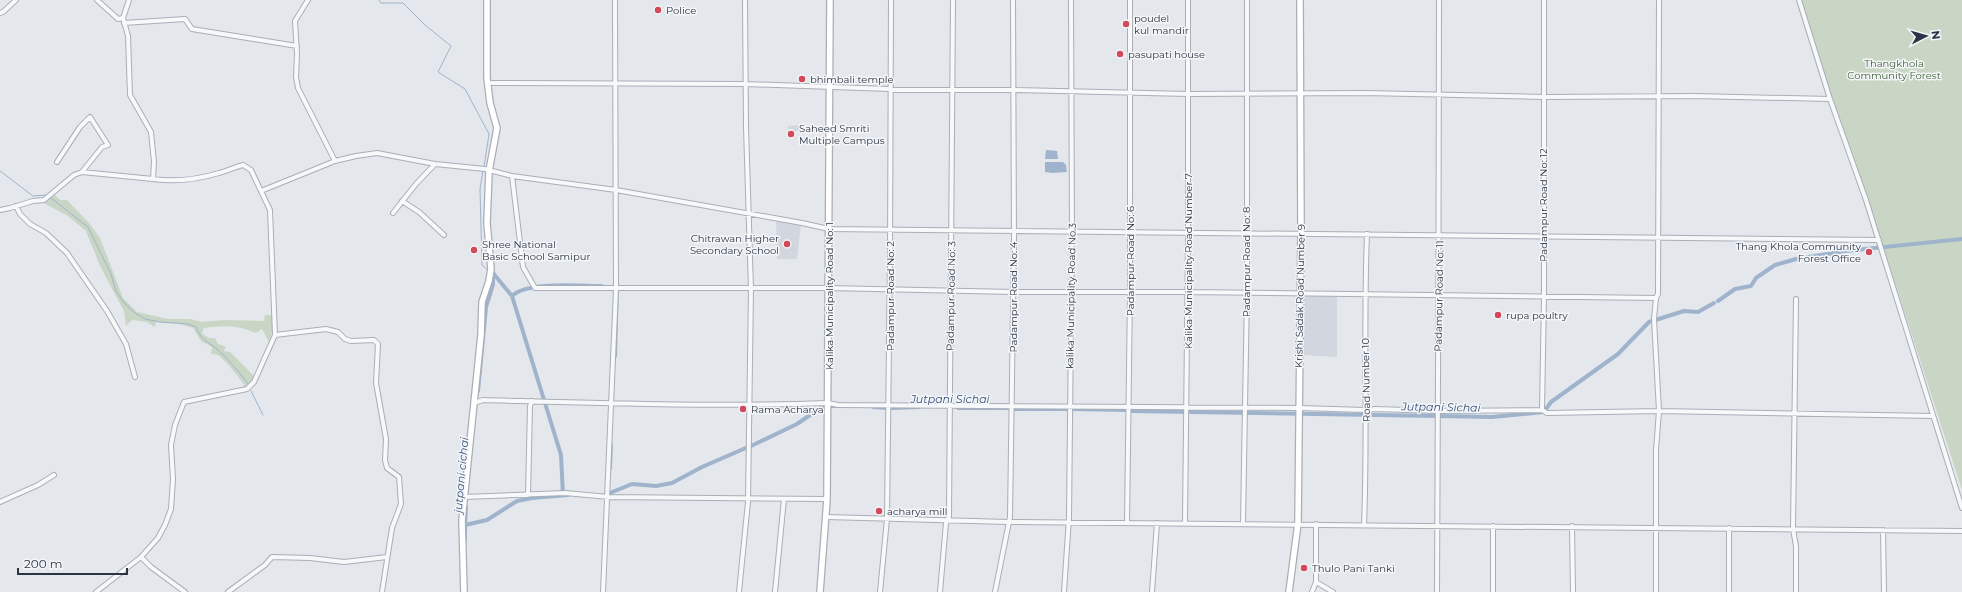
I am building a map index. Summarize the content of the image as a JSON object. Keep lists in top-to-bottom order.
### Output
{
  "streets": {
    "street": [
      "Padampur Road No: 12",
      "Padampur Road No: 6",
      "Kalika Municipality Road Number 7",
      "Padampur Road No: 8",
      "Kalika Municipality Road No: 1",
      "Padampur Road No: 2",
      "Padampur Road No: 3",
      "kalika Municipality Road No.3",
      "Krishi Sadak Road Number 9",
      "Padampur Road No: 11",
      "Padampur Road No: 4",
      "Road Number 10"
    ]
  },
  "water": ["Jutpani Sichai", "jutpani cichai"],
  "parks": ["Thangkhola Community Forest"],
  "places": [
    "Police",
    "poudel kul mandir",
    "pasupati house",
    "bhimbali temple",
    "Saheed Smriti Multiple Campus",
    "Chitrawan Higher Secondary School",
    "Shree National Basic School Samipur",
    "Thang Khola Community Forest Office",
    "rupa poultry",
    "Rama Acharya",
    "acharya mill",
    "Thulo Pani Tanki"
  ],
  "scale_bar": "200 m",
  "north": "right"
}
